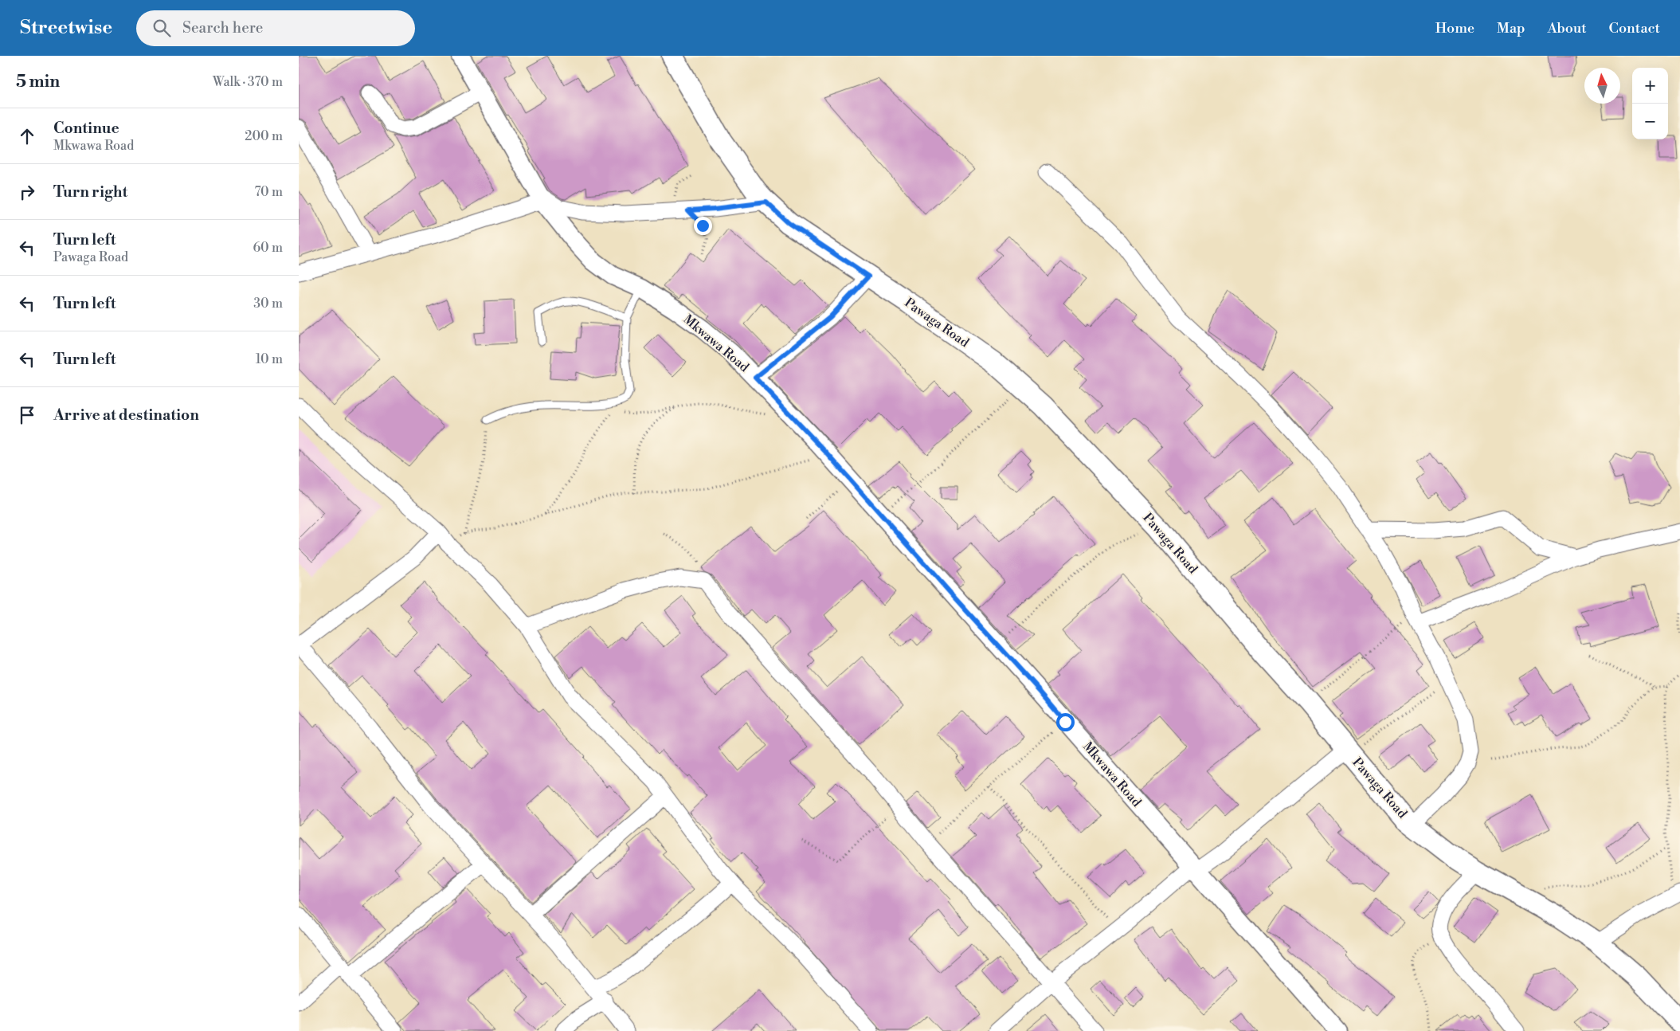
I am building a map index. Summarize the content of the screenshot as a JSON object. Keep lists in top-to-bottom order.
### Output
{
  "streets": {
    "main road": ["Pawaga Road"],
    "street": ["Mkwawa Road"]
  },
  "north": "top",
  "page": {
    "header": "Streetwise",
    "search": "Search here",
    "nav": [
      "Home",
      "Map",
      "About",
      "Contact"
    ],
    "heading": ["5 min", "Walk · 370 m"],
    "map_buttons": ["+", "−"],
    "list": [
      ["Continue", "Mkwawa Road", "200 m"],
      ["Turn right", "70 m"],
      ["Turn left", "Pawaga Road", "60 m"],
      ["Turn left", "30 m"],
      ["Turn left", "10 m"],
      "Arrive at destination"
    ]
  }
}
